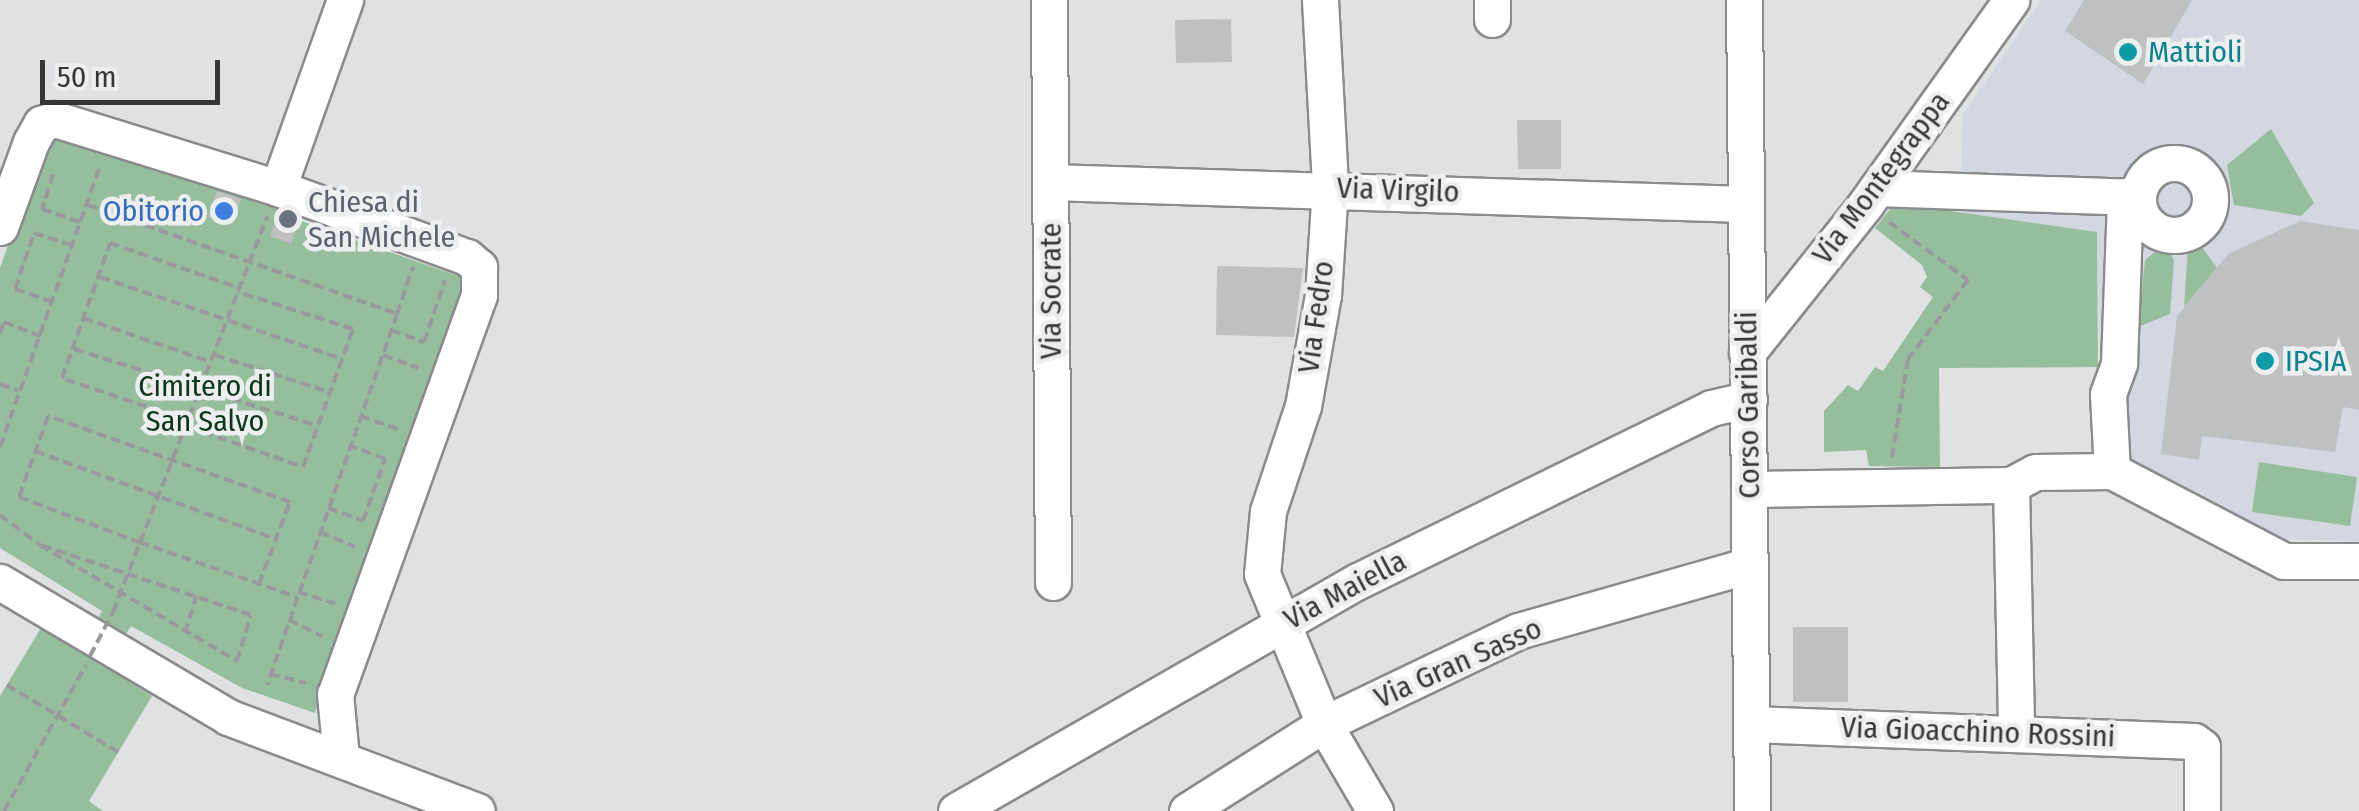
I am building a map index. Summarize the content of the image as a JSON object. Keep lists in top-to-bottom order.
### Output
{
  "streets": {
    "street": [
      "Via Montegrappa",
      "Via Virgilo",
      "Via Socrate",
      "Via Fedro",
      "Corso Garibaldi",
      "Via Maiella",
      "Via Gran Sasso",
      "Via Gioacchino Rossini"
    ]
  },
  "crossings": [
    ["Via Montegrappa", "Corso Garibaldi"],
    ["Via Virgilo", "Via Socrate"],
    ["Via Virgilo", "Via Fedro"],
    ["Via Virgilo", "Corso Garibaldi"],
    ["Via Fedro", "Via Maiella"],
    ["Via Fedro", "Via Gran Sasso"],
    ["Corso Garibaldi", "Via Maiella"],
    ["Corso Garibaldi", "Via Gran Sasso"],
    ["Corso Garibaldi", "Via Gioacchino Rossini"]
  ],
  "parks": ["Cimitero di San Salvo"],
  "places": [
    "Mattioli",
    "Obitorio",
    "Chiesa di San Michele",
    "IPSIA"
  ],
  "scale_bar": "50 m"
}
